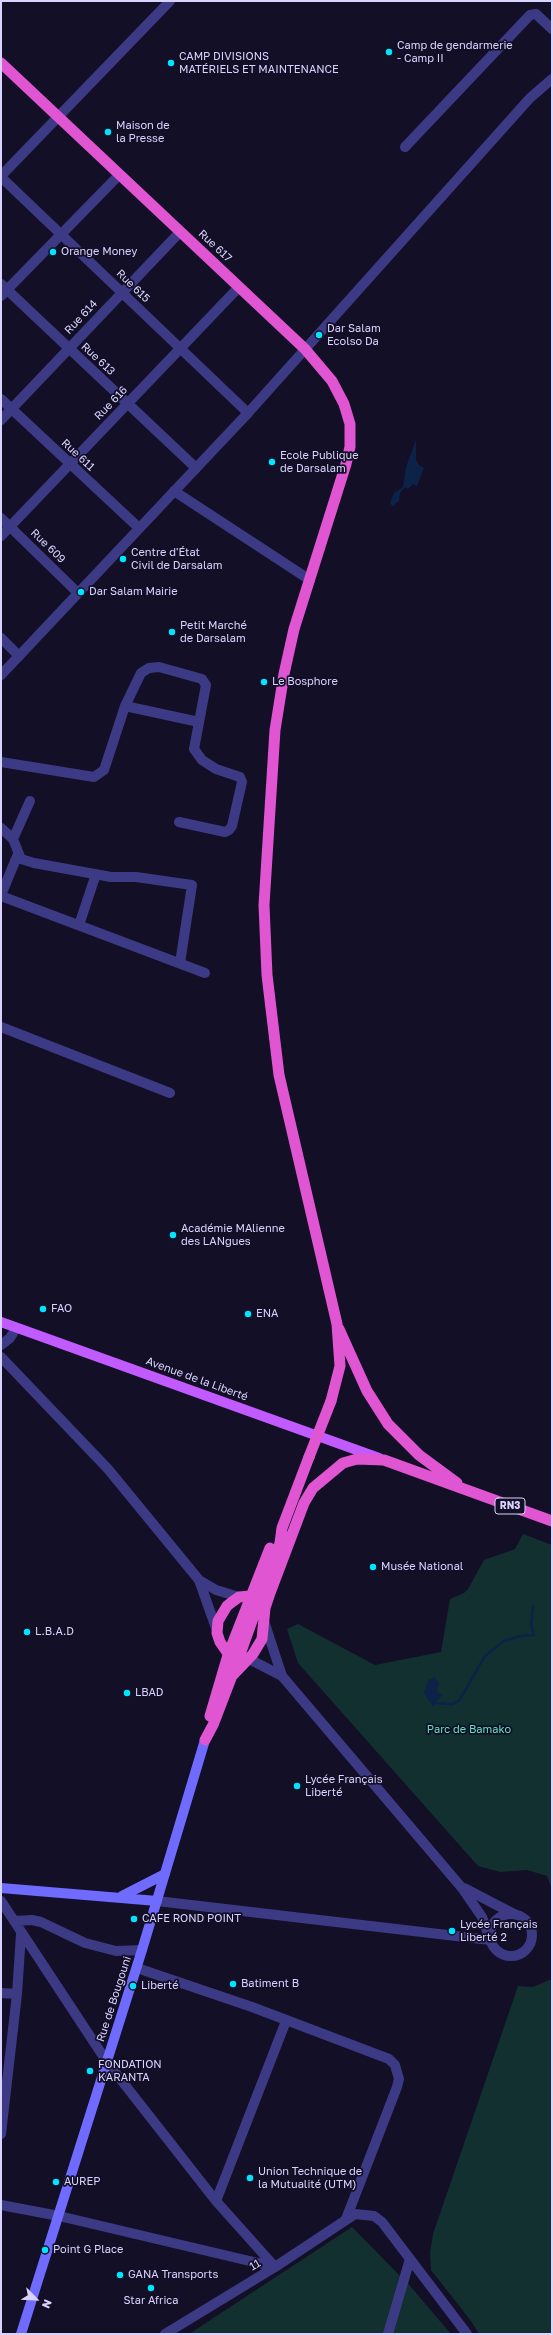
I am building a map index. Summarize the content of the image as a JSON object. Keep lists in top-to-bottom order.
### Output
{
  "streets": {
    "highway": ["Rue 617", "RN3"],
    "main road": ["Avenue de la Liberté", "Rue de Bougouni"],
    "street": [
      "Rue 615",
      "Rue 614",
      "Rue 613",
      "Rue 616",
      "Rue 611",
      "Rue 609",
      "11"
    ]
  },
  "crossings": [
    ["Rue 617", "Rue 614"],
    ["Rue 617", "Rue 616"],
    ["Rue 615", "Rue 614"],
    ["Rue 615", "Rue 616"],
    ["Rue 614", "Rue 613"],
    ["Rue 614", "Rue 611"],
    ["Rue 613", "Rue 616"],
    ["Rue 616", "Rue 611"],
    ["Rue 616", "Rue 609"]
  ],
  "parks": ["Parc de Bamako"],
  "places": [
    "Camp de gendarmerie - Camp II",
    "CAMP DIVISIONS MATÉRIELS ET MAINTENANCE",
    "Maison de la Presse",
    "Orange Money",
    "Dar Salam Ecolso Da",
    "Ecole Publique de Darsalam",
    "Centre d'État Civil de Darsalam",
    "Dar Salam Mairie",
    "Petit Marché de Darsalam",
    "Le Bosphore",
    "Académie MAlienne des LANgues",
    "FAO",
    "ENA",
    "Musée National",
    "L.B.A.D",
    "LBAD",
    "Lycée Français Liberté",
    "CAFE ROND POINT",
    "Lycée Français Liberté 2",
    "Batiment B",
    "Liberté",
    "FONDATION KARANTA",
    "Union Technique de la Mutualité (UTM)",
    "AUREP",
    "Point G Place",
    "GANA Transports",
    "Star Africa"
  ],
  "north": "bottom right"
}
